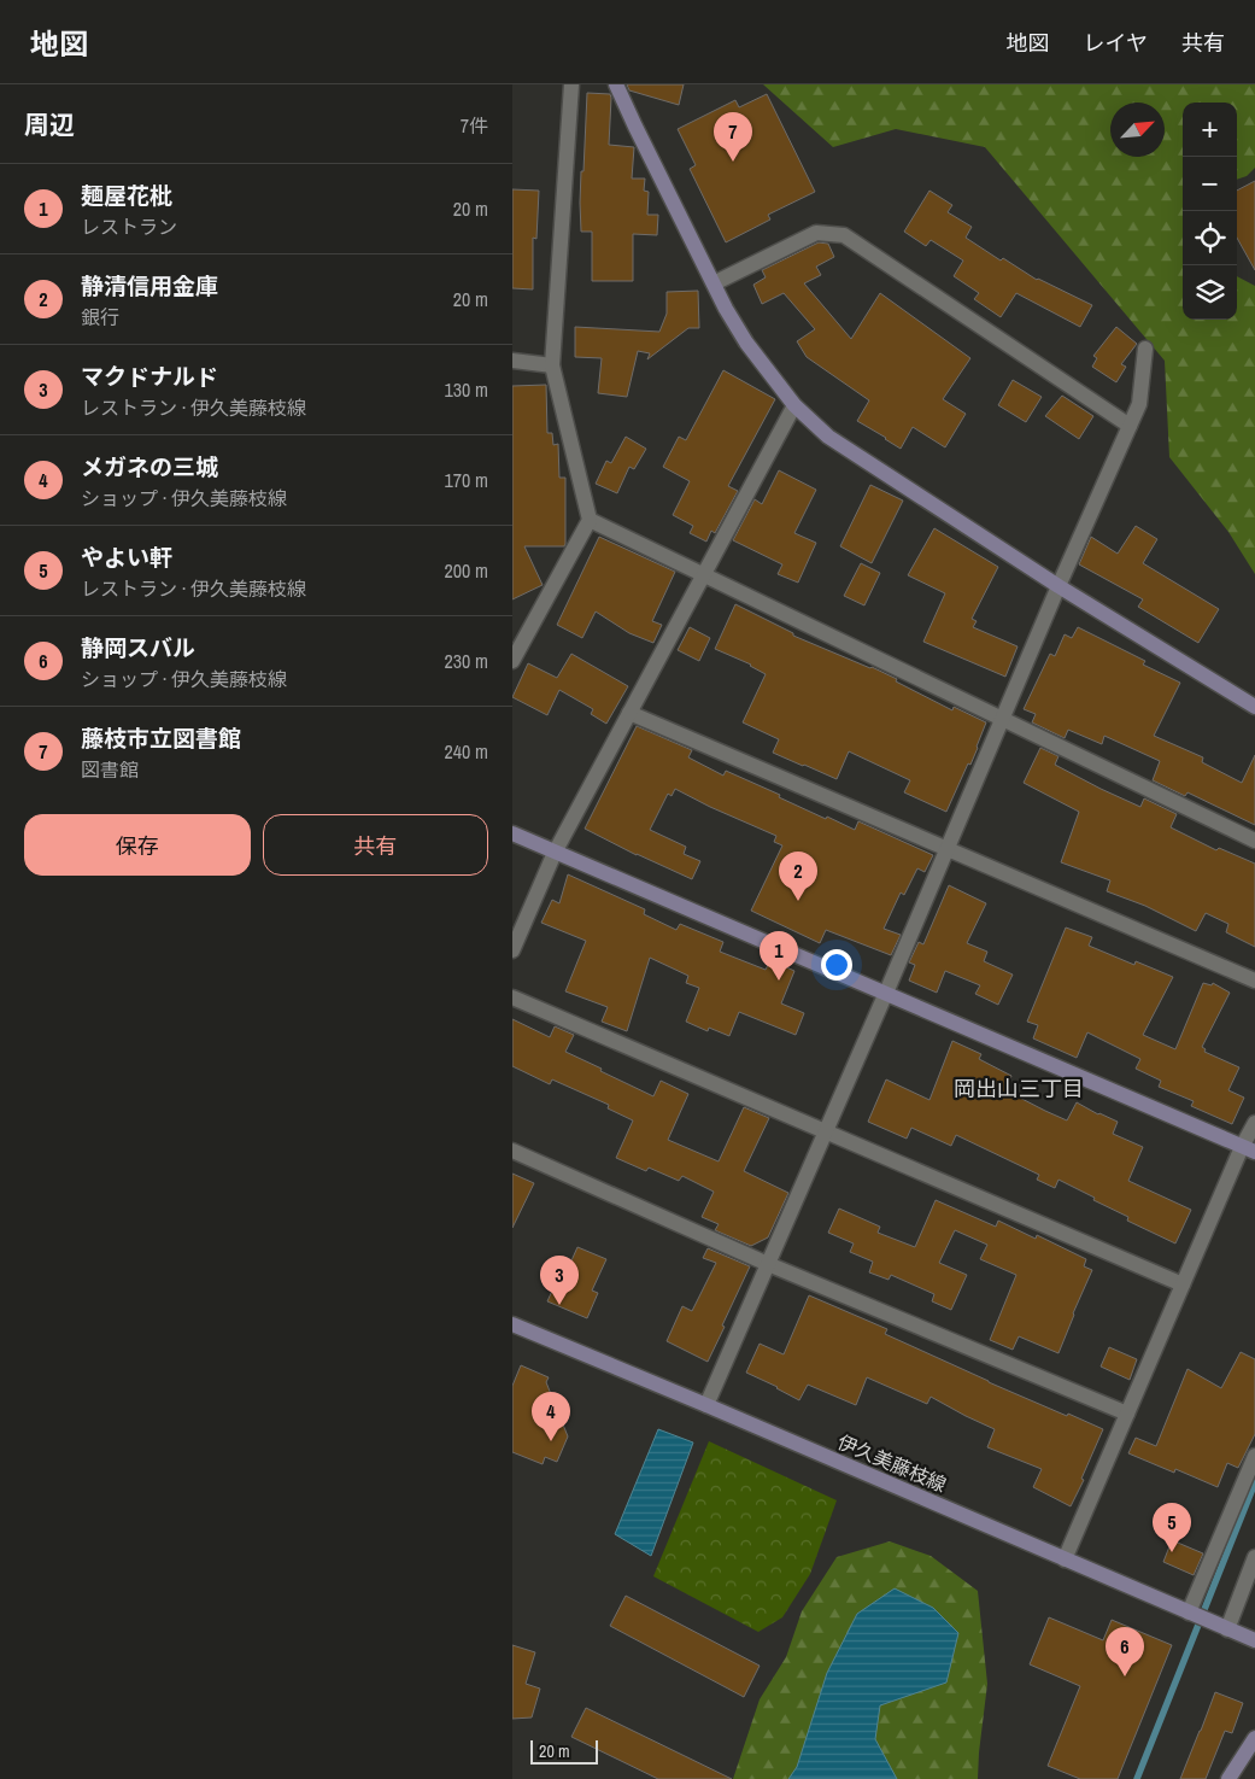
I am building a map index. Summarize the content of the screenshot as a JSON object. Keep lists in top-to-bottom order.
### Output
{
  "streets": {
    "street": ["伊久美藤枝線"]
  },
  "districts": ["岡出山三丁目"],
  "scale_bar": "20 m",
  "north": "top right",
  "page": {
    "header": "地図",
    "nav": ["地図", "レイヤ", "共有"],
    "heading": ["周辺", "7件"],
    "map_buttons": ["+", "−"],
    "pins": [
      "7",
      "2",
      "1",
      "3",
      "4",
      "5",
      "6"
    ],
    "list": [
      {
        "mark": "1",
        "name": "麺屋花枇",
        "note": "レストラン",
        "value": "20 m"
      },
      {
        "mark": "2",
        "name": "静清信用金庫",
        "note": "銀行",
        "value": "20 m"
      },
      {
        "mark": "3",
        "name": "マクドナルド",
        "note": "レストラン · 伊久美藤枝線",
        "value": "130 m"
      },
      {
        "mark": "4",
        "name": "メガネの三城",
        "note": "ショップ · 伊久美藤枝線",
        "value": "170 m"
      },
      {
        "mark": "5",
        "name": "やよい軒",
        "note": "レストラン · 伊久美藤枝線",
        "value": "200 m"
      },
      {
        "mark": "6",
        "name": "静岡スバル",
        "note": "ショップ · 伊久美藤枝線",
        "value": "230 m"
      },
      {
        "mark": "7",
        "name": "藤枝市立図書館",
        "note": "図書館",
        "value": "240 m"
      }
    ],
    "buttons": ["保存", "共有"],
    "scale": "20 m"
  }
}
